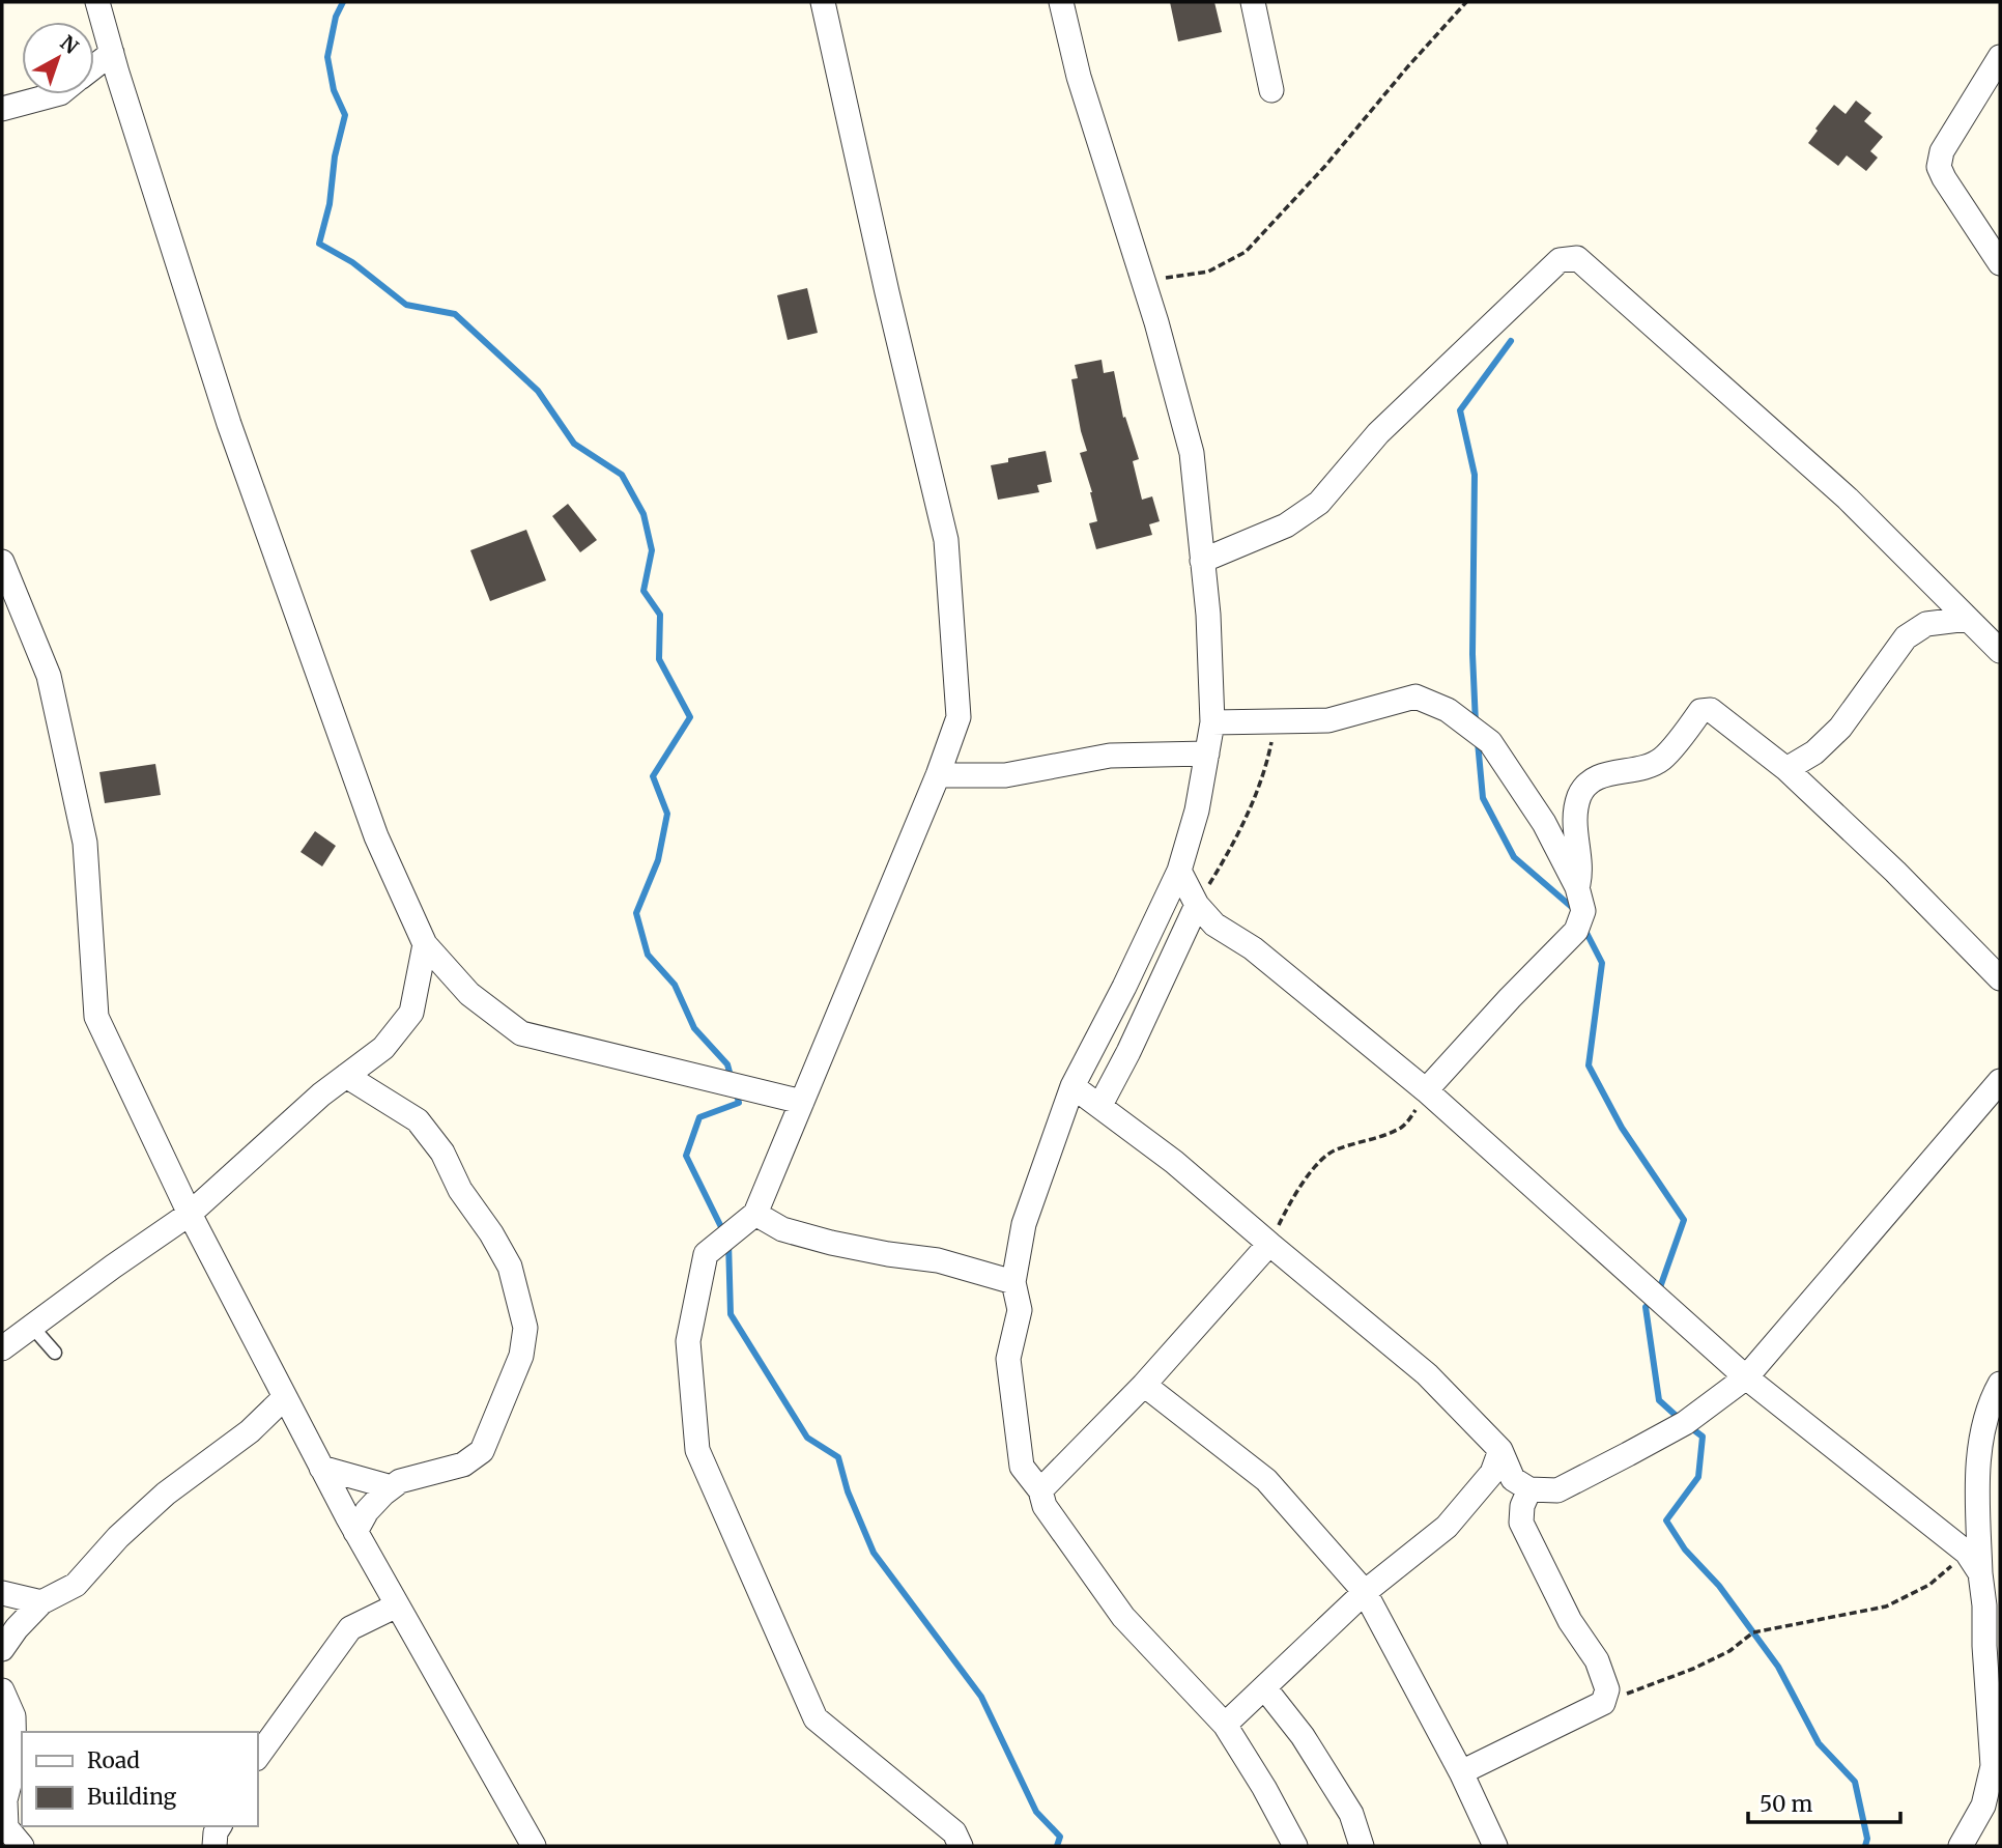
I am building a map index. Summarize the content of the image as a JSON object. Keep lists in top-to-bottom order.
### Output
{
  "legend": ["Road", "Building"],
  "scale_bar": "50 m",
  "north": "top right"
}
